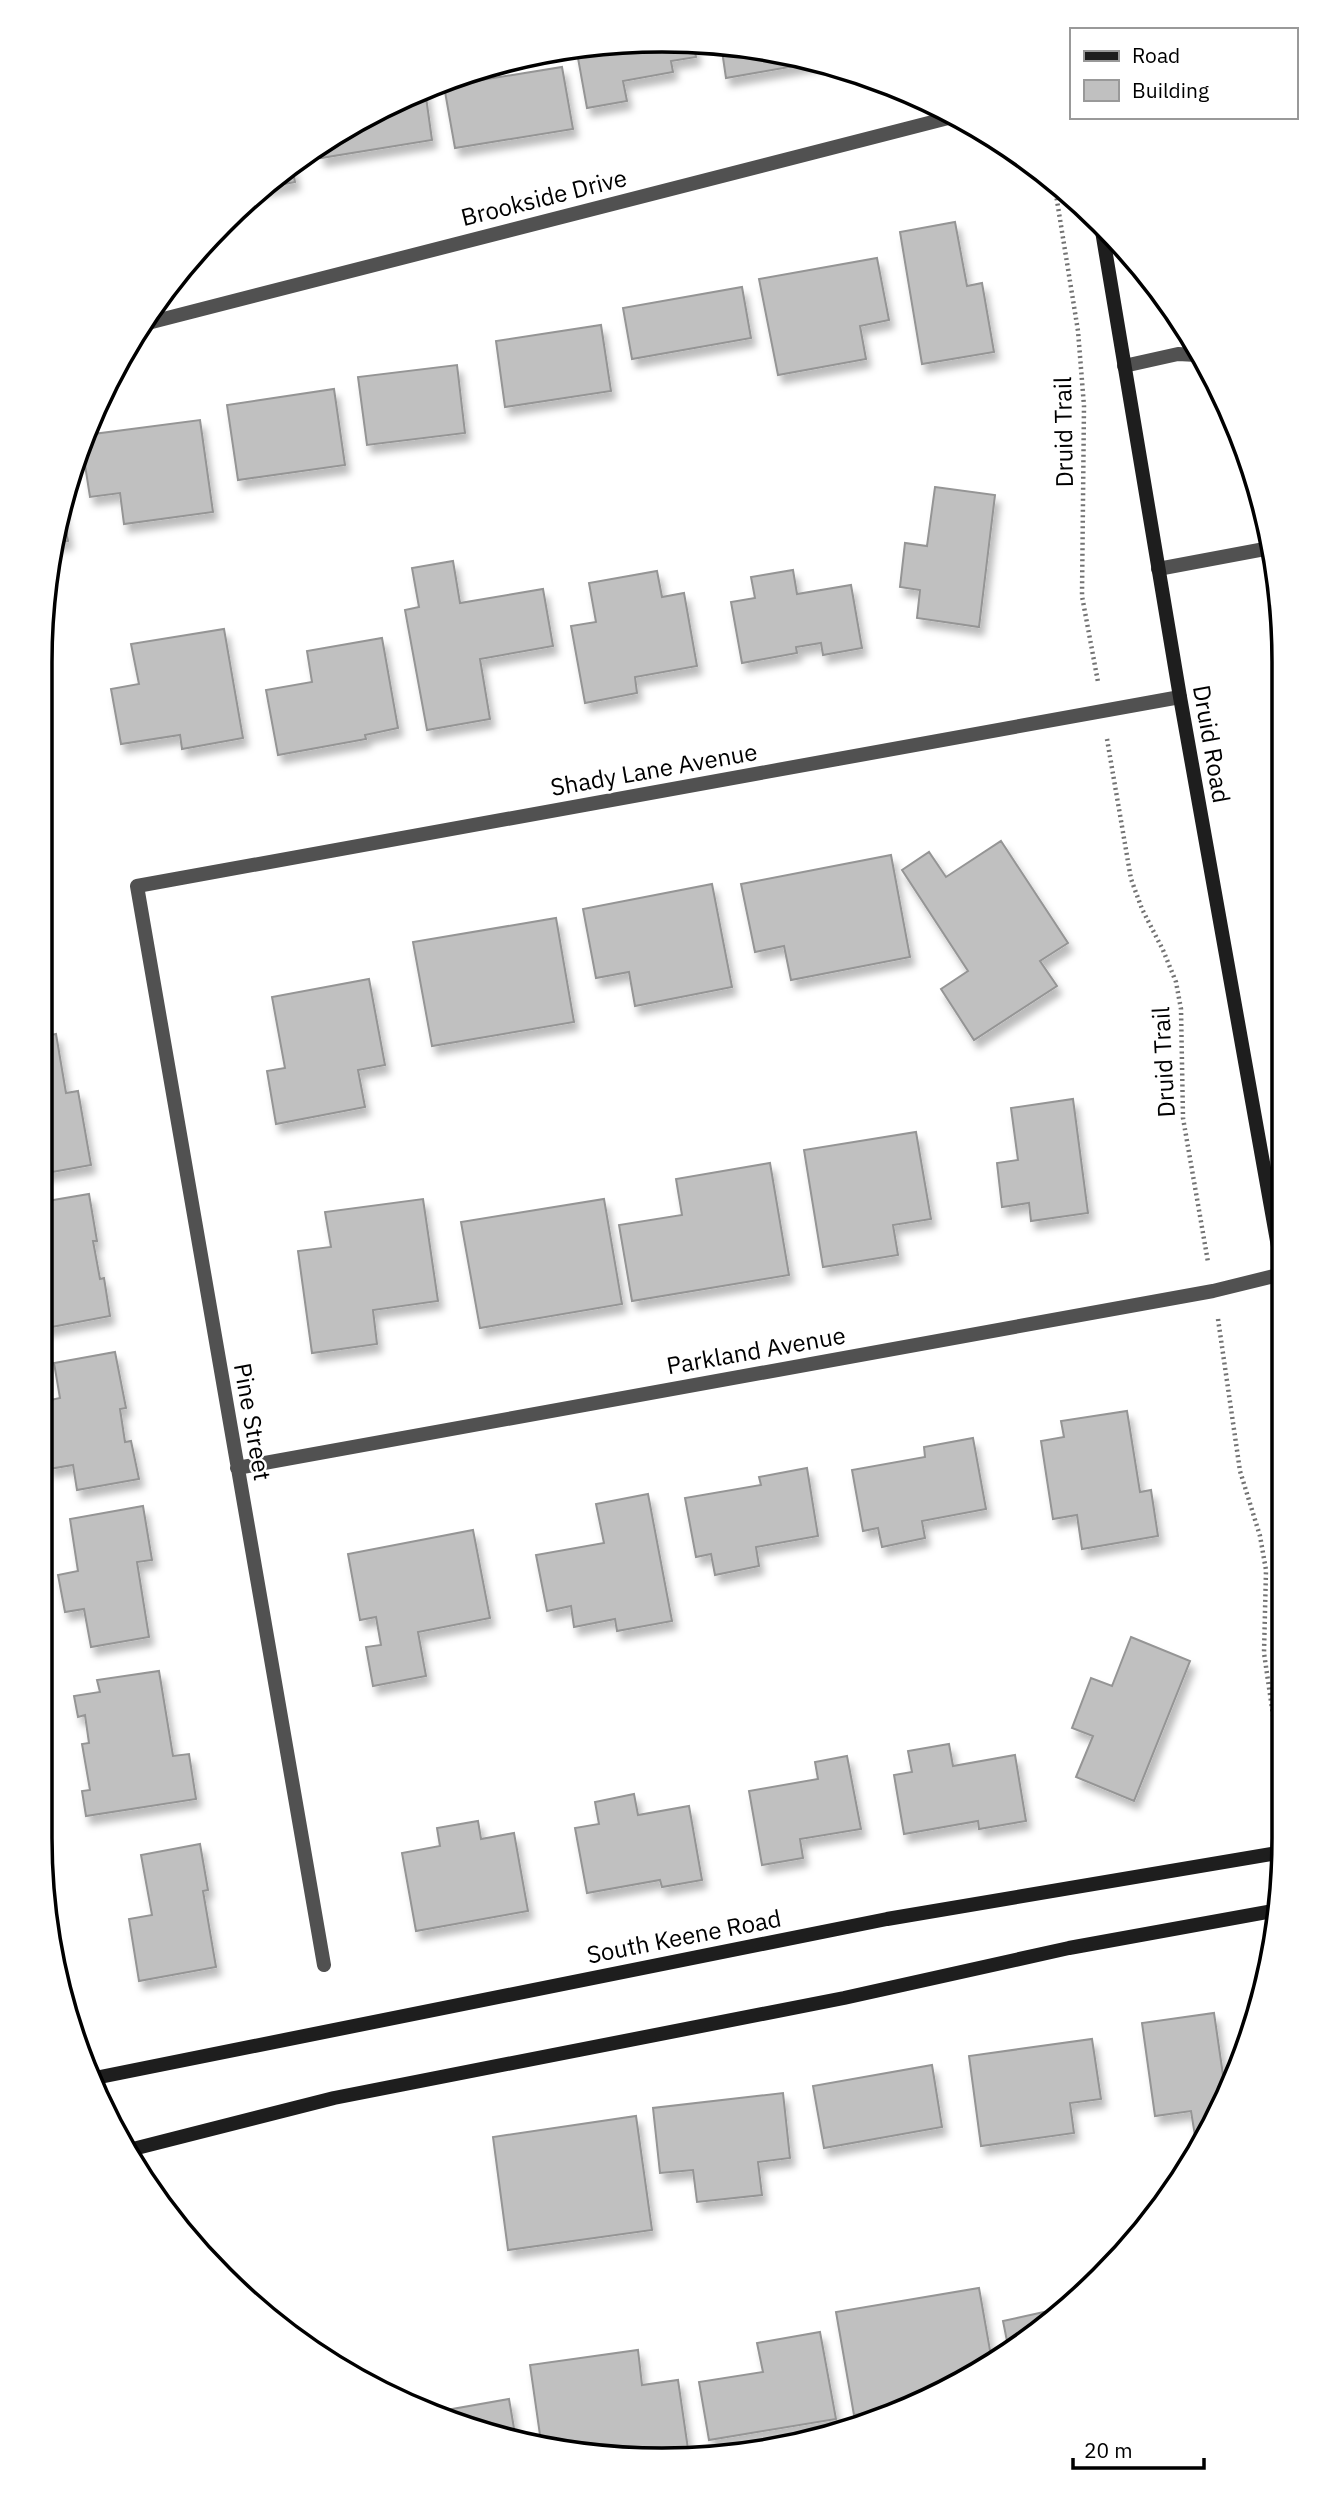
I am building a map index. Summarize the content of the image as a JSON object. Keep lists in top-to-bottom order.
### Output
{
  "streets": {
    "main road": ["Druid Road", "South Keene Road"],
    "street": [
      "Brookside Drive",
      "Shady Lane Avenue",
      "Parkland Avenue",
      "Pine Street"
    ],
    "path": ["Druid Trail"]
  },
  "crossings": [
    ["Druid Road", "Shady Lane Avenue"],
    ["Shady Lane Avenue", "Pine Street"],
    ["Parkland Avenue", "Pine Street"]
  ],
  "legend": ["Road", "Building"],
  "scale_bar": "20 m"
}
